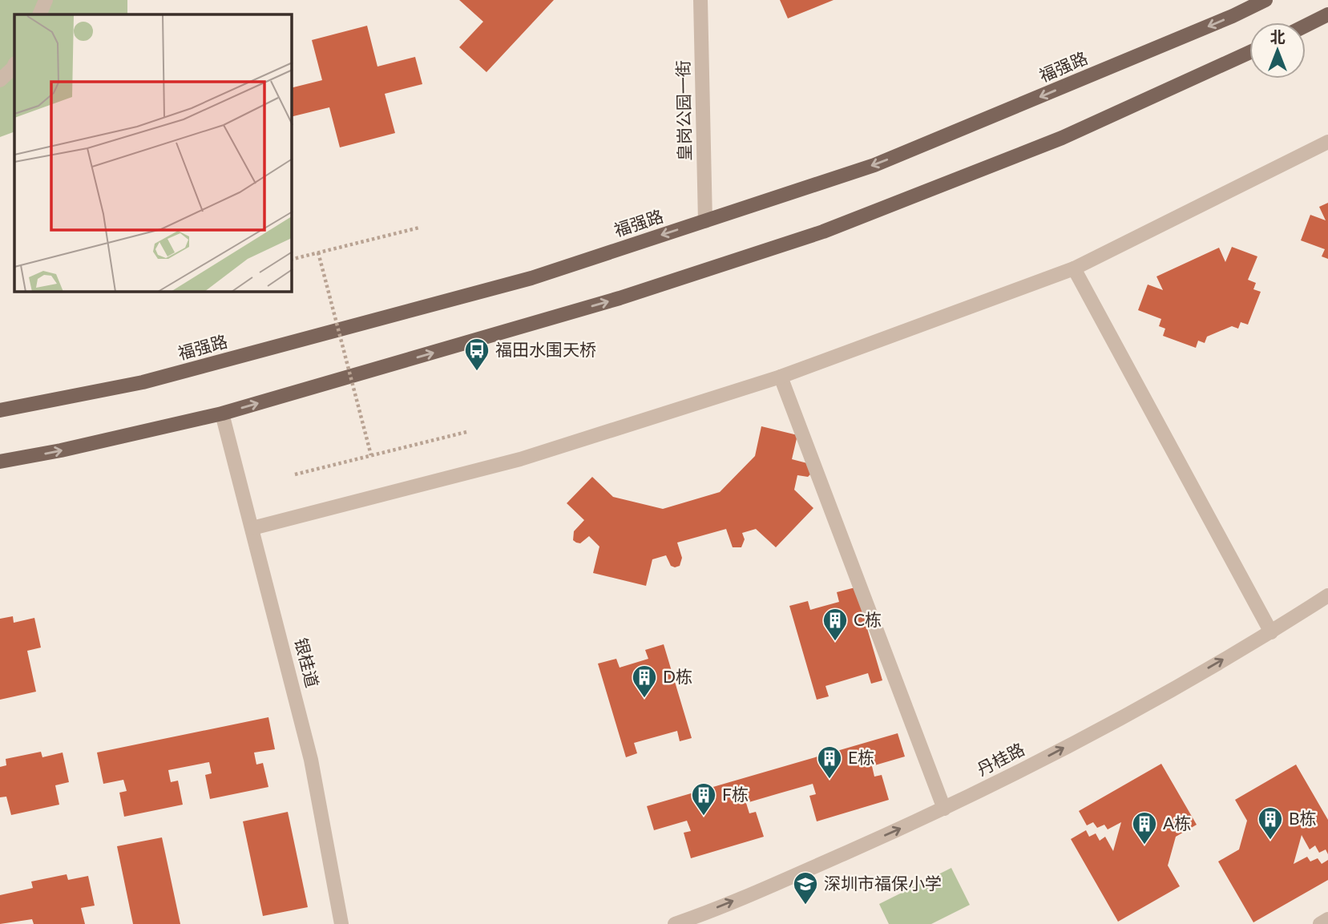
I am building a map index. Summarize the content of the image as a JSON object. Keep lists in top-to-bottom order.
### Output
{
  "streets": {
    "main road": ["福强路"],
    "street": ["皇岗公园一街", "银桂道", "丹桂路"]
  },
  "crossings": [
    ["福强路", "皇岗公园一街"]
  ],
  "one_way": ["丹桂路"],
  "places": {
    "bus stop": ["福田水围天桥"],
    "building": [
      "C栋",
      "D栋",
      "E栋",
      "F栋",
      "B栋",
      "A栋"
    ],
    "school or university": ["深圳市福保小学"]
  },
  "north": "top"
}
